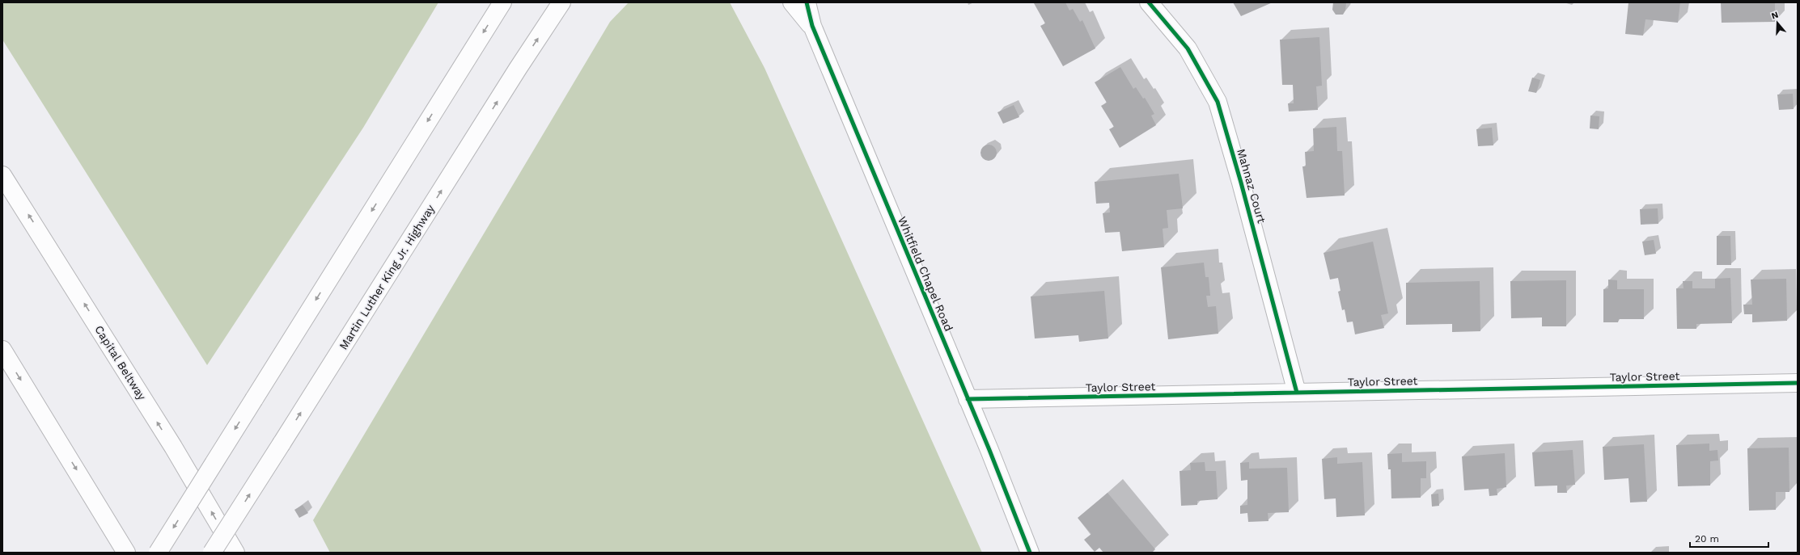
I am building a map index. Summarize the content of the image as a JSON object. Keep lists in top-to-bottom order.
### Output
{
  "streets": {
    "main road": [
      "Mahnaz Court",
      "Whitfield Chapel Road",
      "Martin Luther King Jr. Highway",
      "Capital Beltway",
      "Taylor Street"
    ]
  },
  "crossings": [
    ["Mahnaz Court", "Taylor Street"],
    ["Whitfield Chapel Road", "Taylor Street"]
  ],
  "scale_bar": "20 m",
  "north": "top"
}
